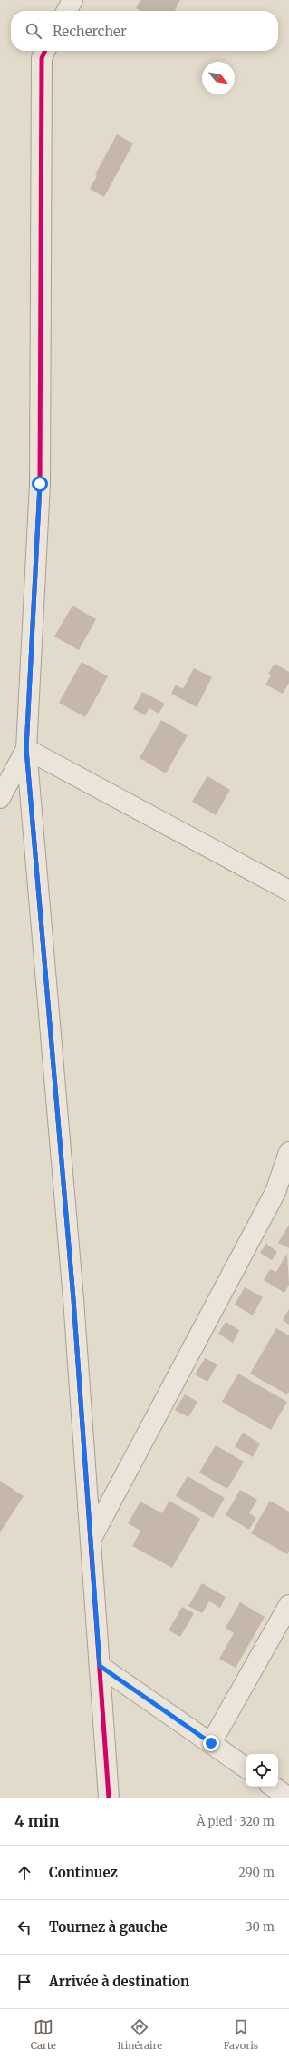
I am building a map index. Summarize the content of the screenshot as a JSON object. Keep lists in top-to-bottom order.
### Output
{
  "north": "bottom right",
  "page": {
    "search": "Rechercher",
    "heading": ["4 min", "À pied · 320 m"],
    "list": [
      ["Continuez", "290 m"],
      ["Tournez à gauche", "30 m"],
      "Arrivée à destination"
    ],
    "nav": ["Carte", "Itinéraire", "Favoris"]
  }
}
